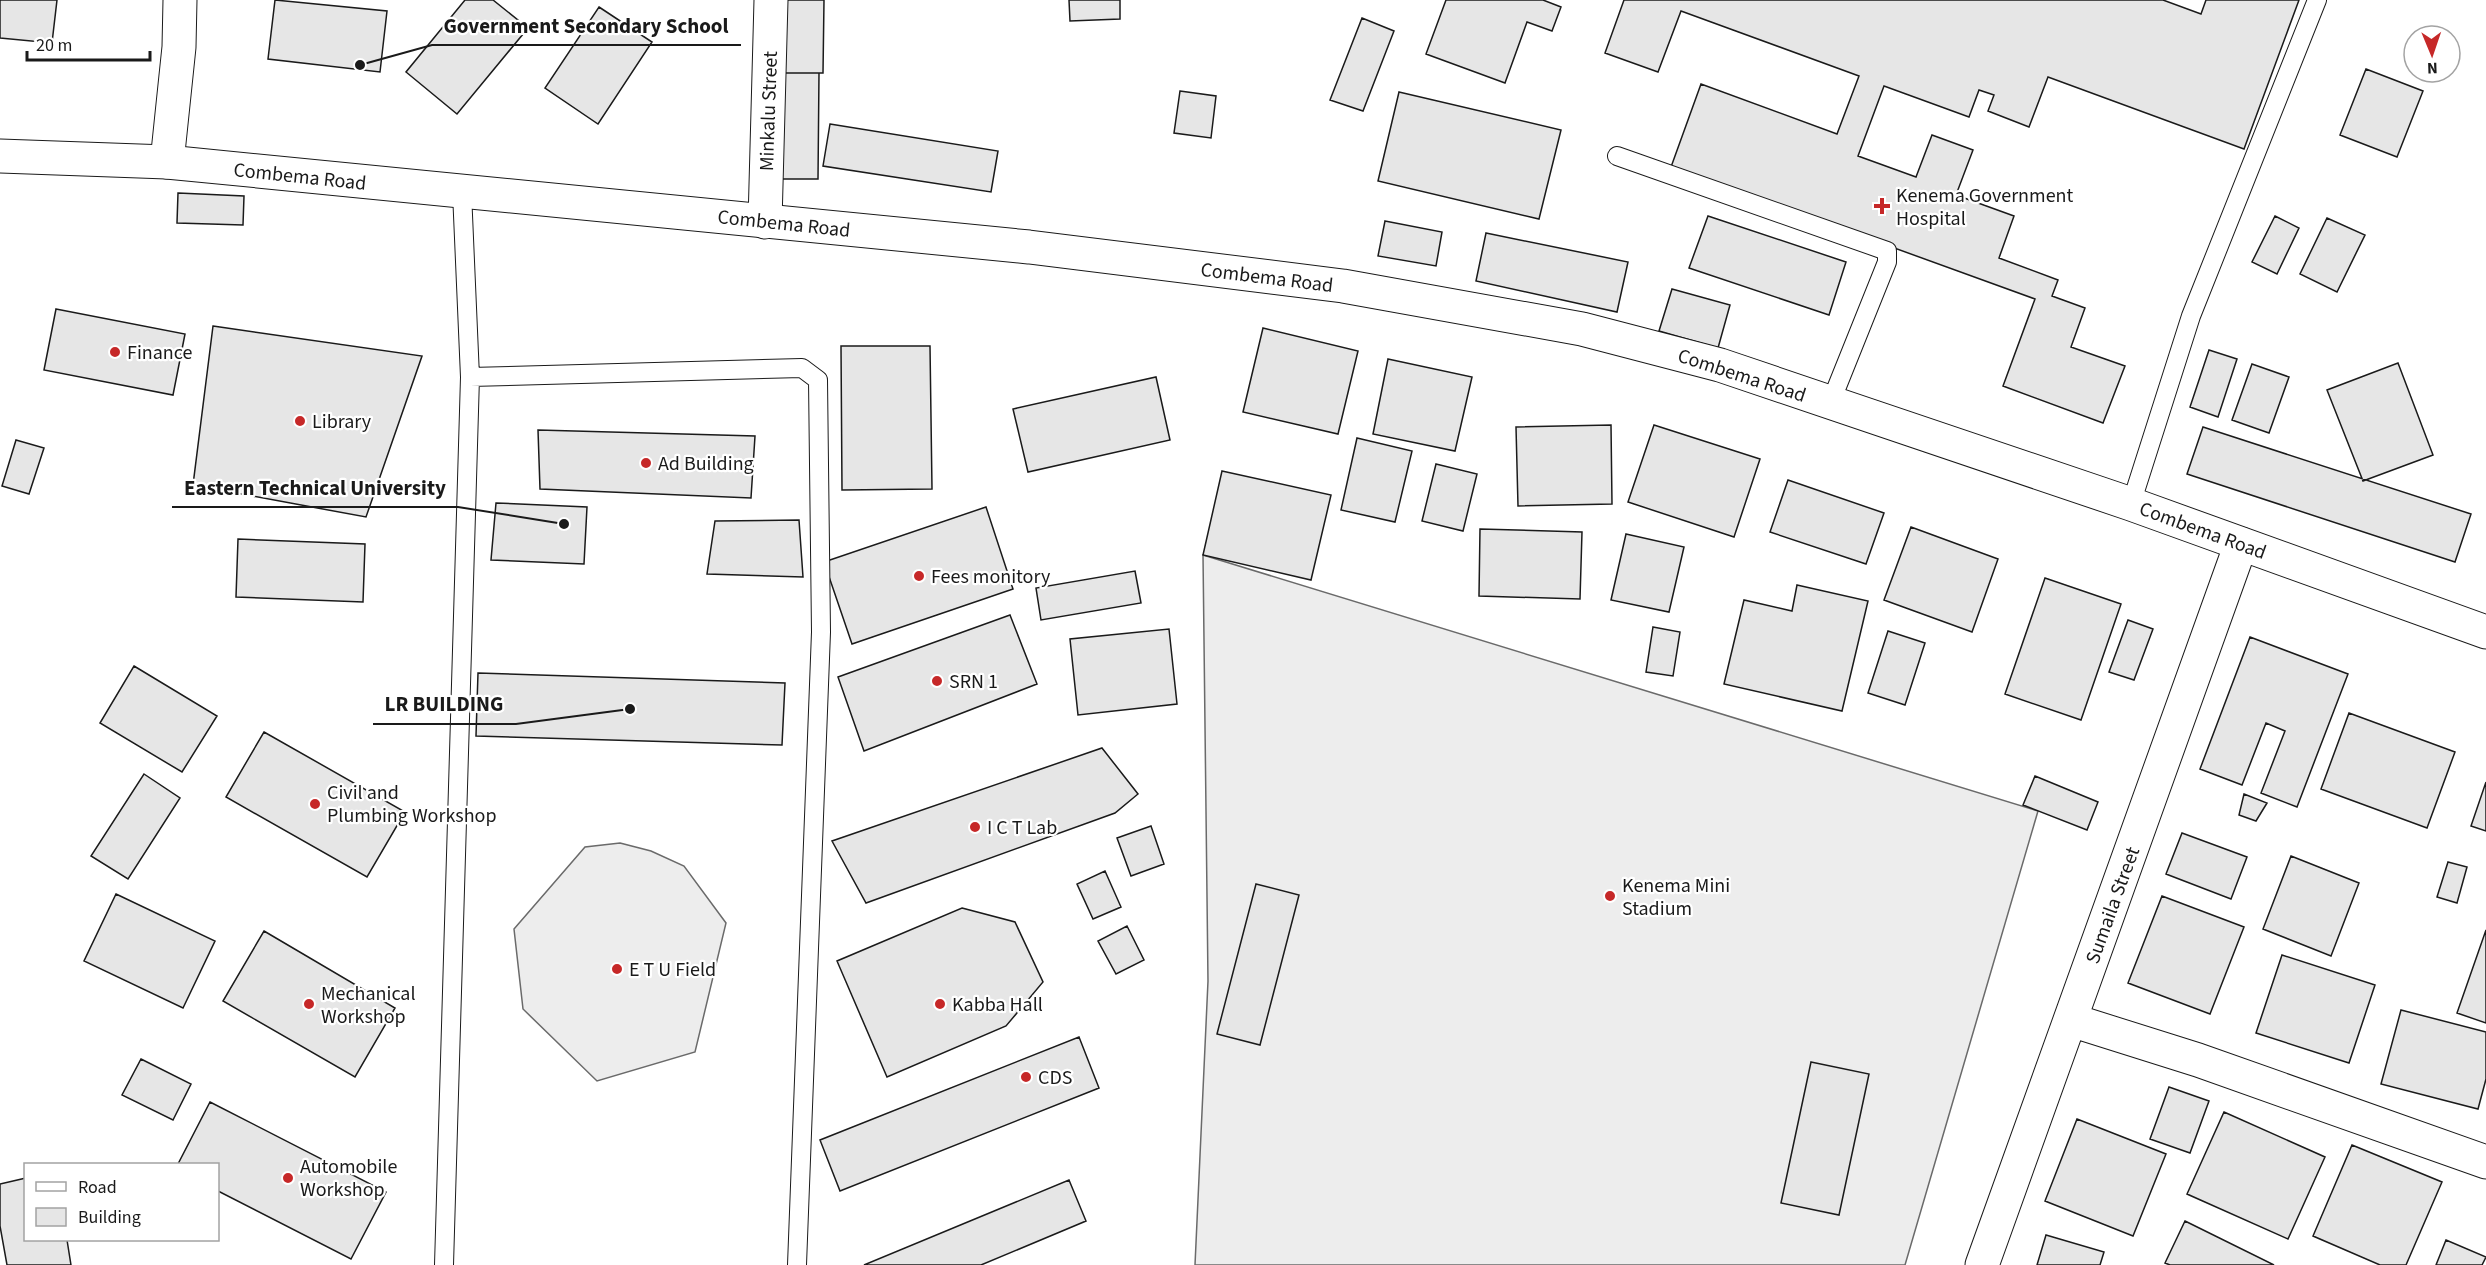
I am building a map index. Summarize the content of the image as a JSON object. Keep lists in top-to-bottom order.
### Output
{
  "streets": {
    "street": ["Minkalu Street", "Combema Road", "Sumaila Street"]
  },
  "crossings": [
    ["Minkalu Street", "Combema Road"],
    ["Combema Road", "Sumaila Street"]
  ],
  "places": {
    "other": [
      "Government Secondary School",
      "Finance",
      "Library",
      "Ad Building",
      "Eastern Technical University",
      "Fees monitory",
      "SRN 1",
      "LR BUILDING",
      "Civil and Plumbing Workshop",
      "I C T Lab",
      "Kenema Mini Stadium",
      "E T U Field",
      "Mechanical Workshop",
      "Kabba Hall",
      "CDS",
      "Automobile Workshop"
    ],
    "health": ["Kenema Government Hospital"]
  },
  "legend": ["Road", "Building"],
  "scale_bar": "20 m",
  "north": "bottom"
}
